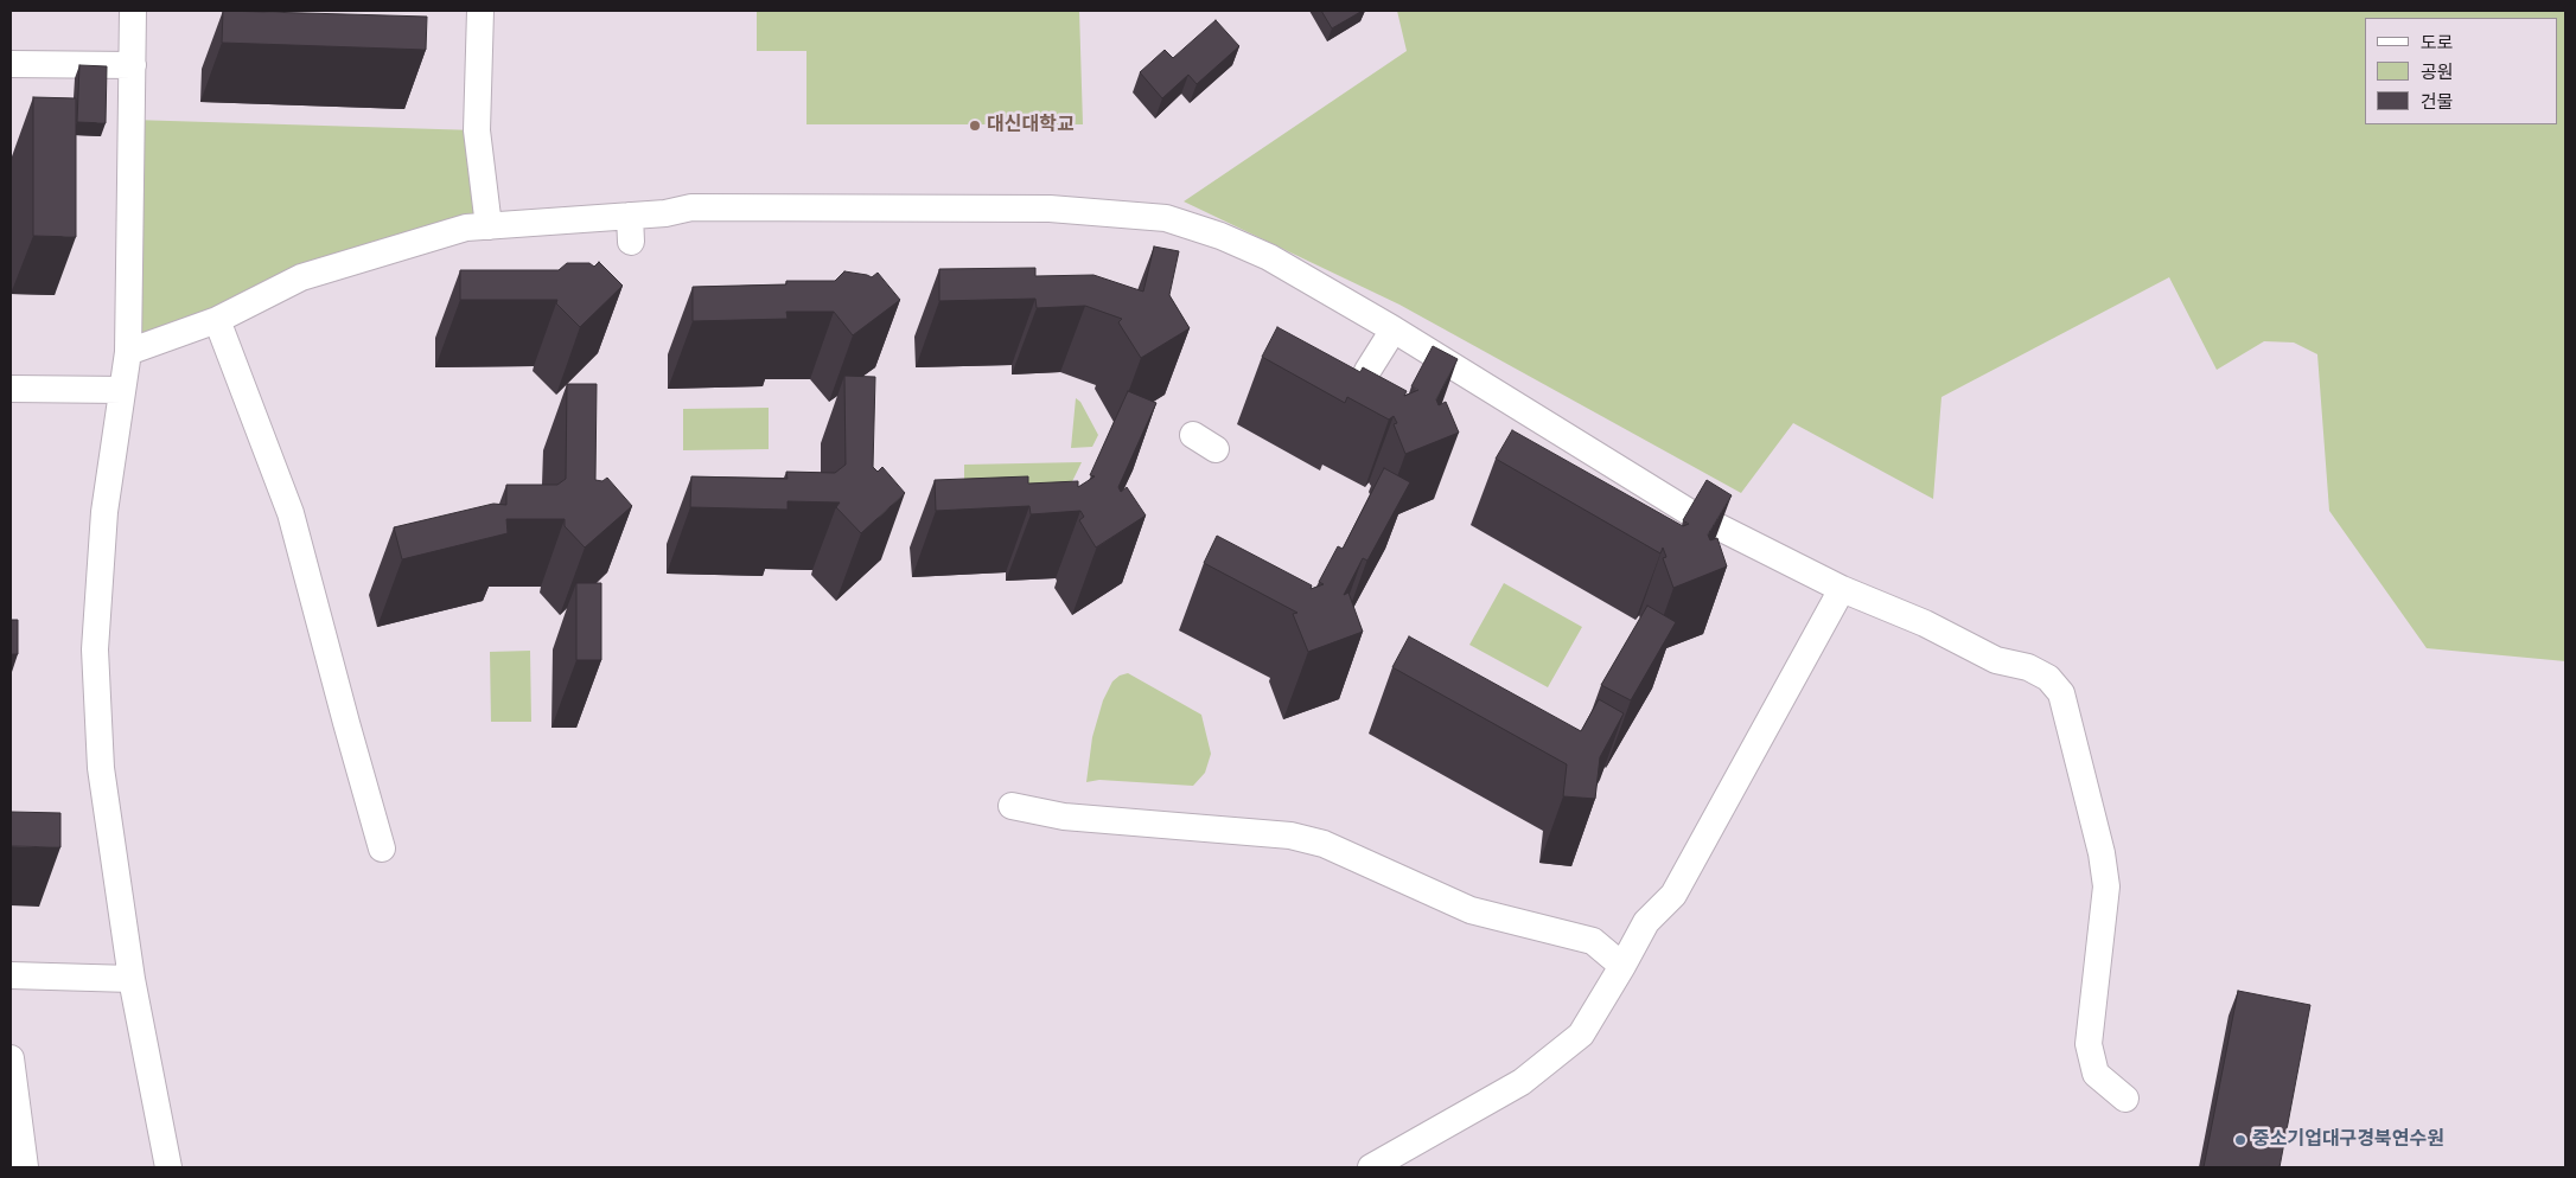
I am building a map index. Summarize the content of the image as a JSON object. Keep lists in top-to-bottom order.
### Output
{
  "places": ["대신대학교", "중소기업대구경북연수원"],
  "legend": ["도로", "공원", "건물"]
}
